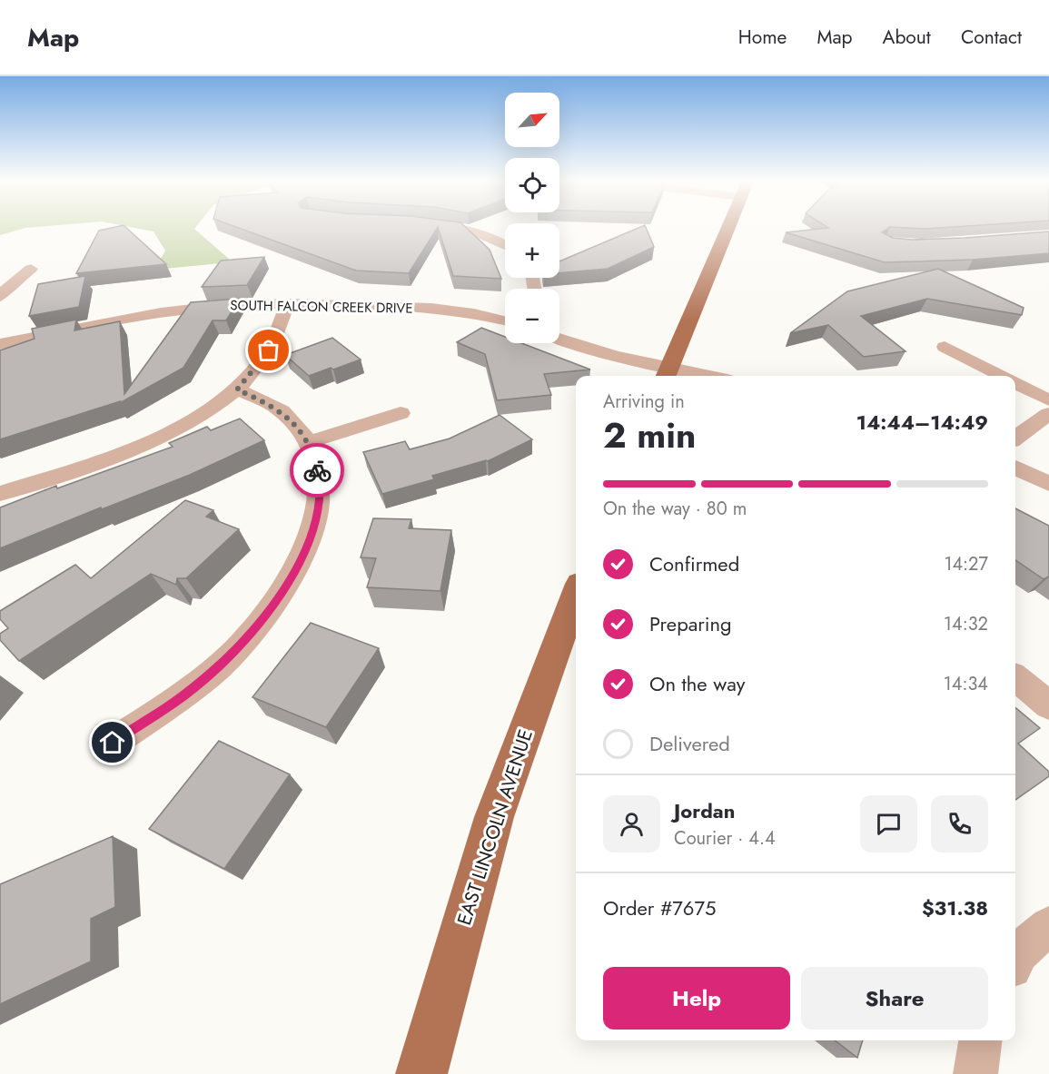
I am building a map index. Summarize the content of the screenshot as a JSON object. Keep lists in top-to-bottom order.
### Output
{
  "streets": {
    "main road": ["EAST LINCOLN AVENUE"],
    "street": ["SOUTH FALCON CREEK DRIVE"]
  },
  "north": "top right",
  "page": {
    "header": "Map",
    "nav": [
      "Home",
      "Map",
      "About",
      "Contact"
    ],
    "map_buttons": ["+", "−"],
    "heading": ["2 min", "Arriving in", "14:44–14:49"],
    "panel": [
      "Jordan",
      "Courier · 4.4",
      "Order #7675",
      "$31.38"
    ],
    "bar": "On the way · 80 m",
    "list": [
      ["Confirmed", "14:27"],
      ["Preparing", "14:32"],
      ["On the way", "14:34"],
      "Delivered"
    ],
    "buttons": ["Help", "Share"]
  }
}
